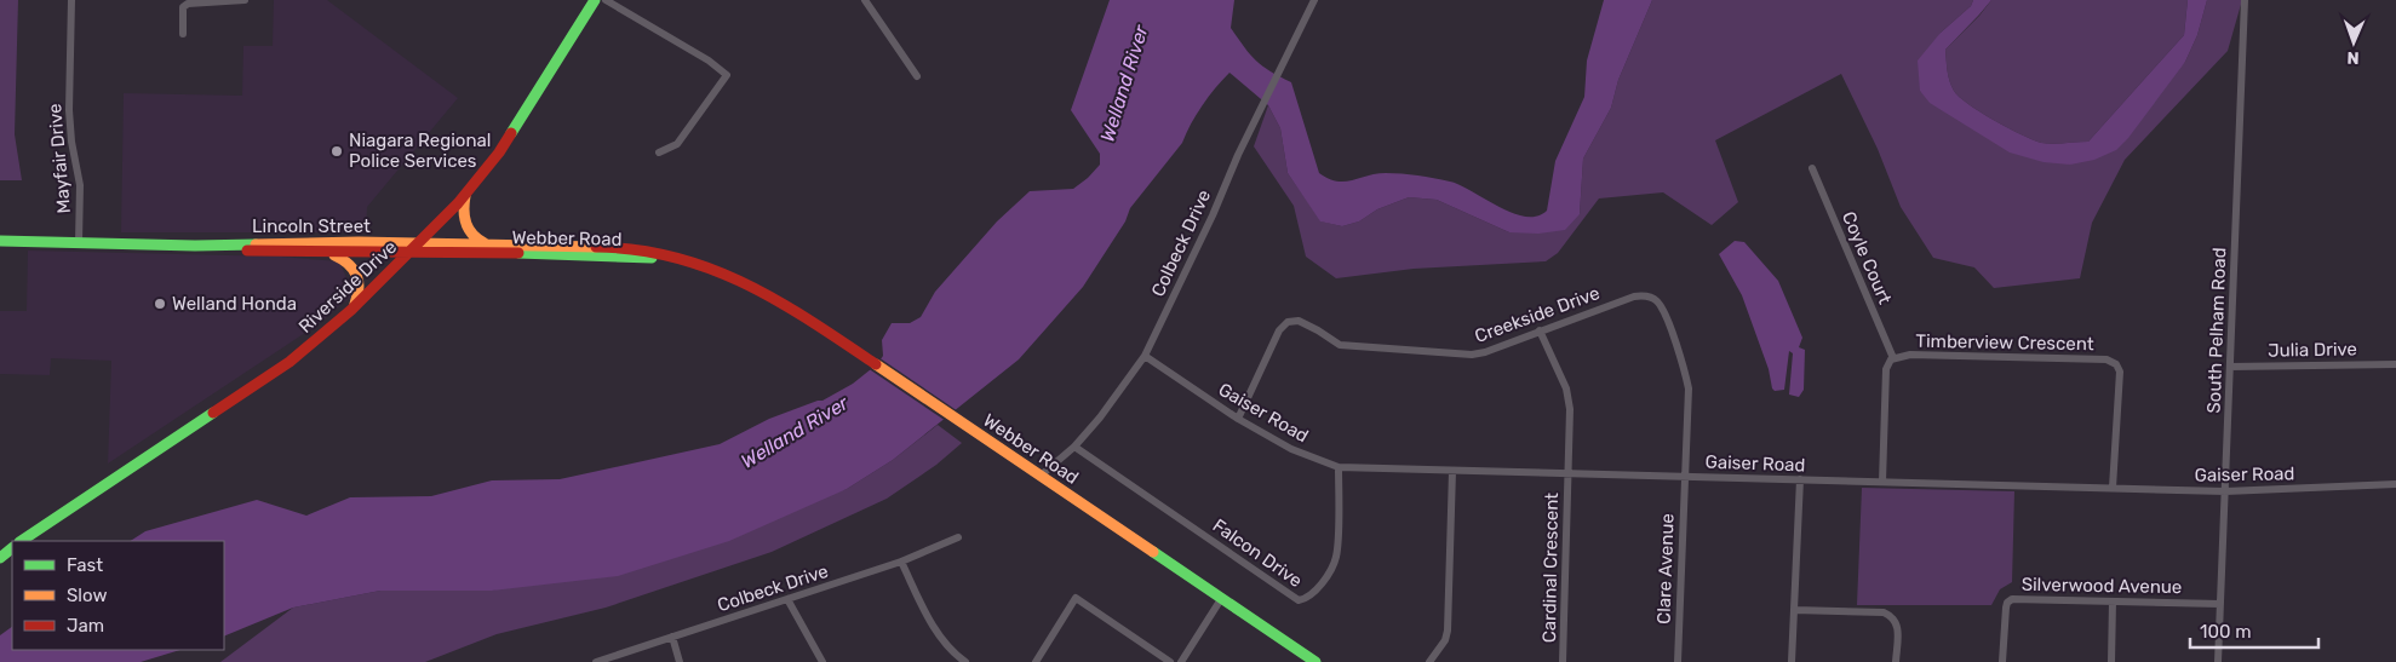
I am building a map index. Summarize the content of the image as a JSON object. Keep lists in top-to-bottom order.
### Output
{
  "streets": {
    "main road": ["Lincoln Street", "Webber Road", "Riverside Drive"],
    "street": [
      "Mayfair Drive",
      "Colbeck Drive",
      "Coyle Court",
      "Creekside Drive",
      "South Pelham Road",
      "Timberview Crescent",
      "Julia Drive",
      "Gaiser Road",
      "Falcon Drive",
      "Cardinal Crescent",
      "Clare Avenue",
      "Silverwood Avenue"
    ]
  },
  "crossings": [
    ["Mayfair Drive", "Lincoln Street"],
    ["Lincoln Street", "Webber Road"],
    ["Lincoln Street", "Riverside Drive"],
    ["Webber Road", "Colbeck Drive"],
    ["Webber Road", "Riverside Drive"],
    ["Colbeck Drive", "Gaiser Road"],
    ["Colbeck Drive", "Falcon Drive"],
    ["Coyle Court", "Timberview Crescent"],
    ["Creekside Drive", "Gaiser Road"],
    ["Creekside Drive", "Cardinal Crescent"],
    ["Creekside Drive", "Clare Avenue"],
    ["South Pelham Road", "Julia Drive"],
    ["South Pelham Road", "Gaiser Road"],
    ["South Pelham Road", "Silverwood Avenue"],
    ["Timberview Crescent", "Gaiser Road"],
    ["Gaiser Road", "Falcon Drive"],
    ["Gaiser Road", "Cardinal Crescent"],
    ["Gaiser Road", "Clare Avenue"]
  ],
  "water": ["Welland River"],
  "places": ["Niagara Regional Police Services", "Welland Honda"],
  "legend": ["Fast", "Slow", "Jam"],
  "scale_bar": "100 m",
  "north": "bottom"
}
